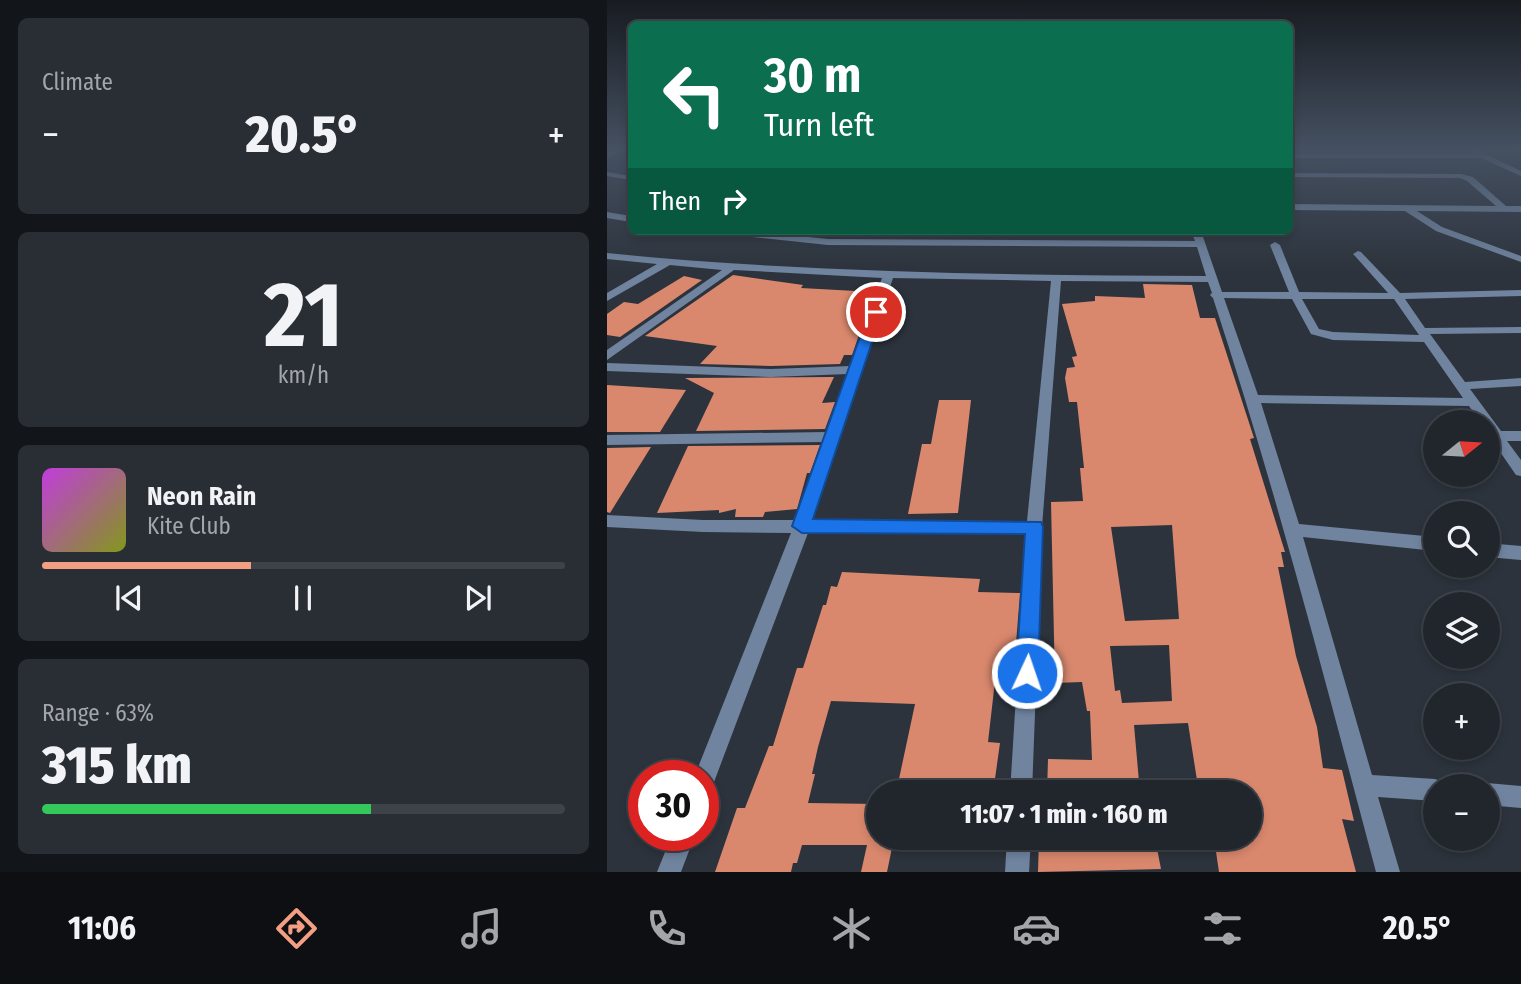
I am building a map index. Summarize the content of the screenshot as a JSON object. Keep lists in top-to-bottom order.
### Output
{
  "north": "right",
  "page": {
    "tile": [
      "Climate",
      ["21", "km/h"],
      ["Range · 63%", "315 km"]
    ],
    "turn": ["30 m", "Turn left"],
    "heat": ["−", "20.5°", "+"],
    "then": "Then",
    "map_buttons": ["+", "−"],
    "song": ["Neon Rain", "Kite Club"],
    "limit": "30",
    "trip": "11:07 · 1 min · 160 m",
    "tabs": ["11:06", "20.5°"]
  }
}
